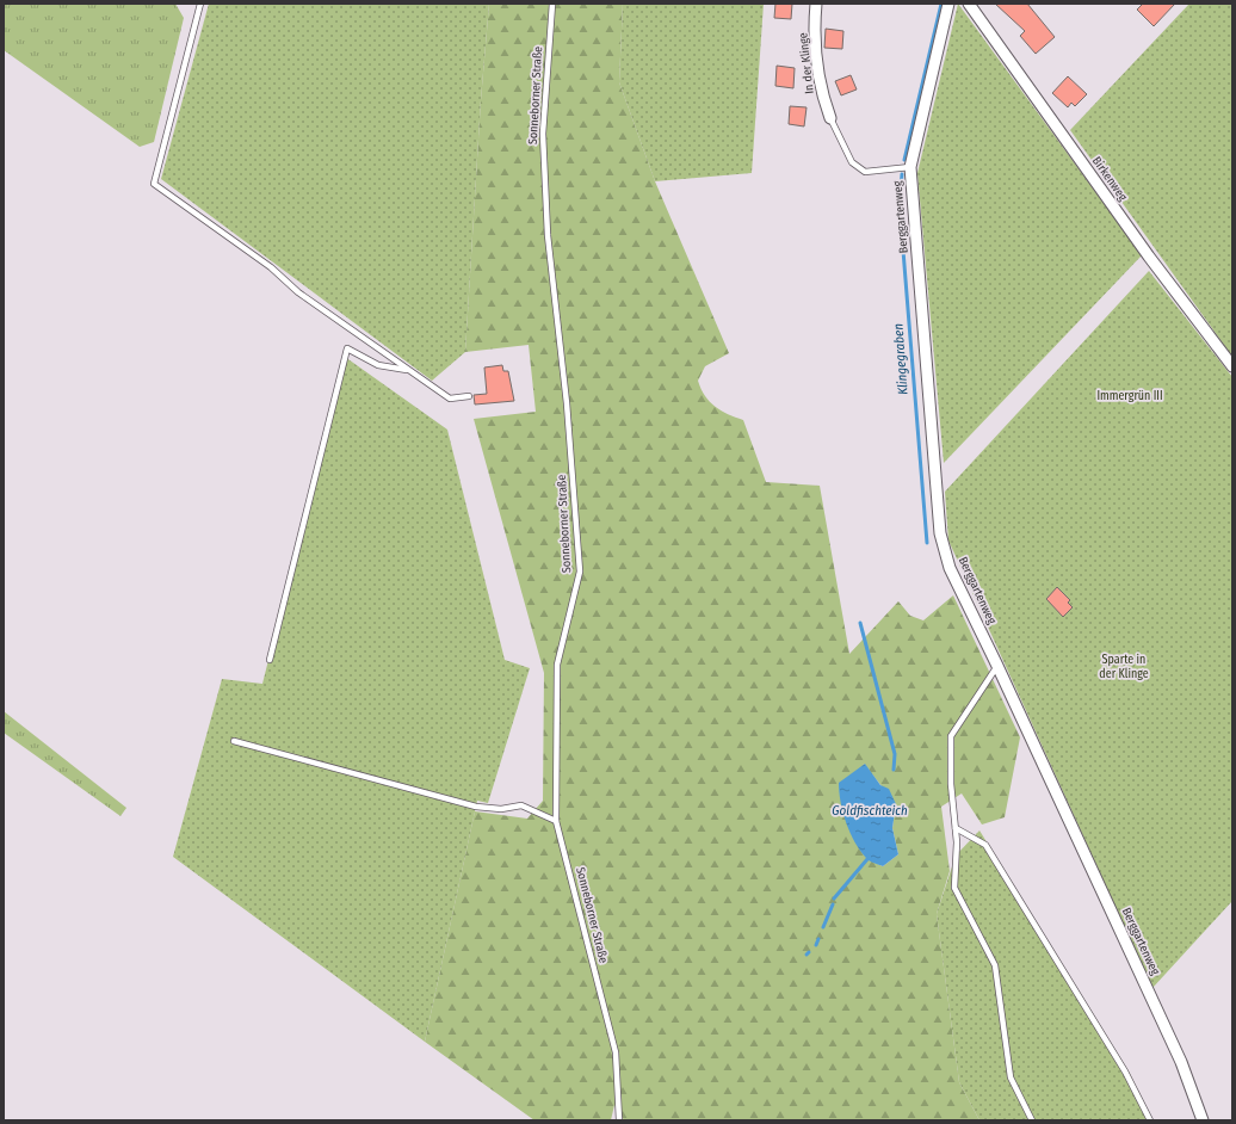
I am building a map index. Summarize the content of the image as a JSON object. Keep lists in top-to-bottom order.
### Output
{
  "streets": {
    "street": ["In der Klinge", "Birkenweg", "Berggartenweg"],
    "lane": ["Sonneborner Straße"]
  },
  "water": ["Klingegraben", "Goldfischteich"],
  "parks": ["Immergrün III", "Sparte in der Klinge"]
}
